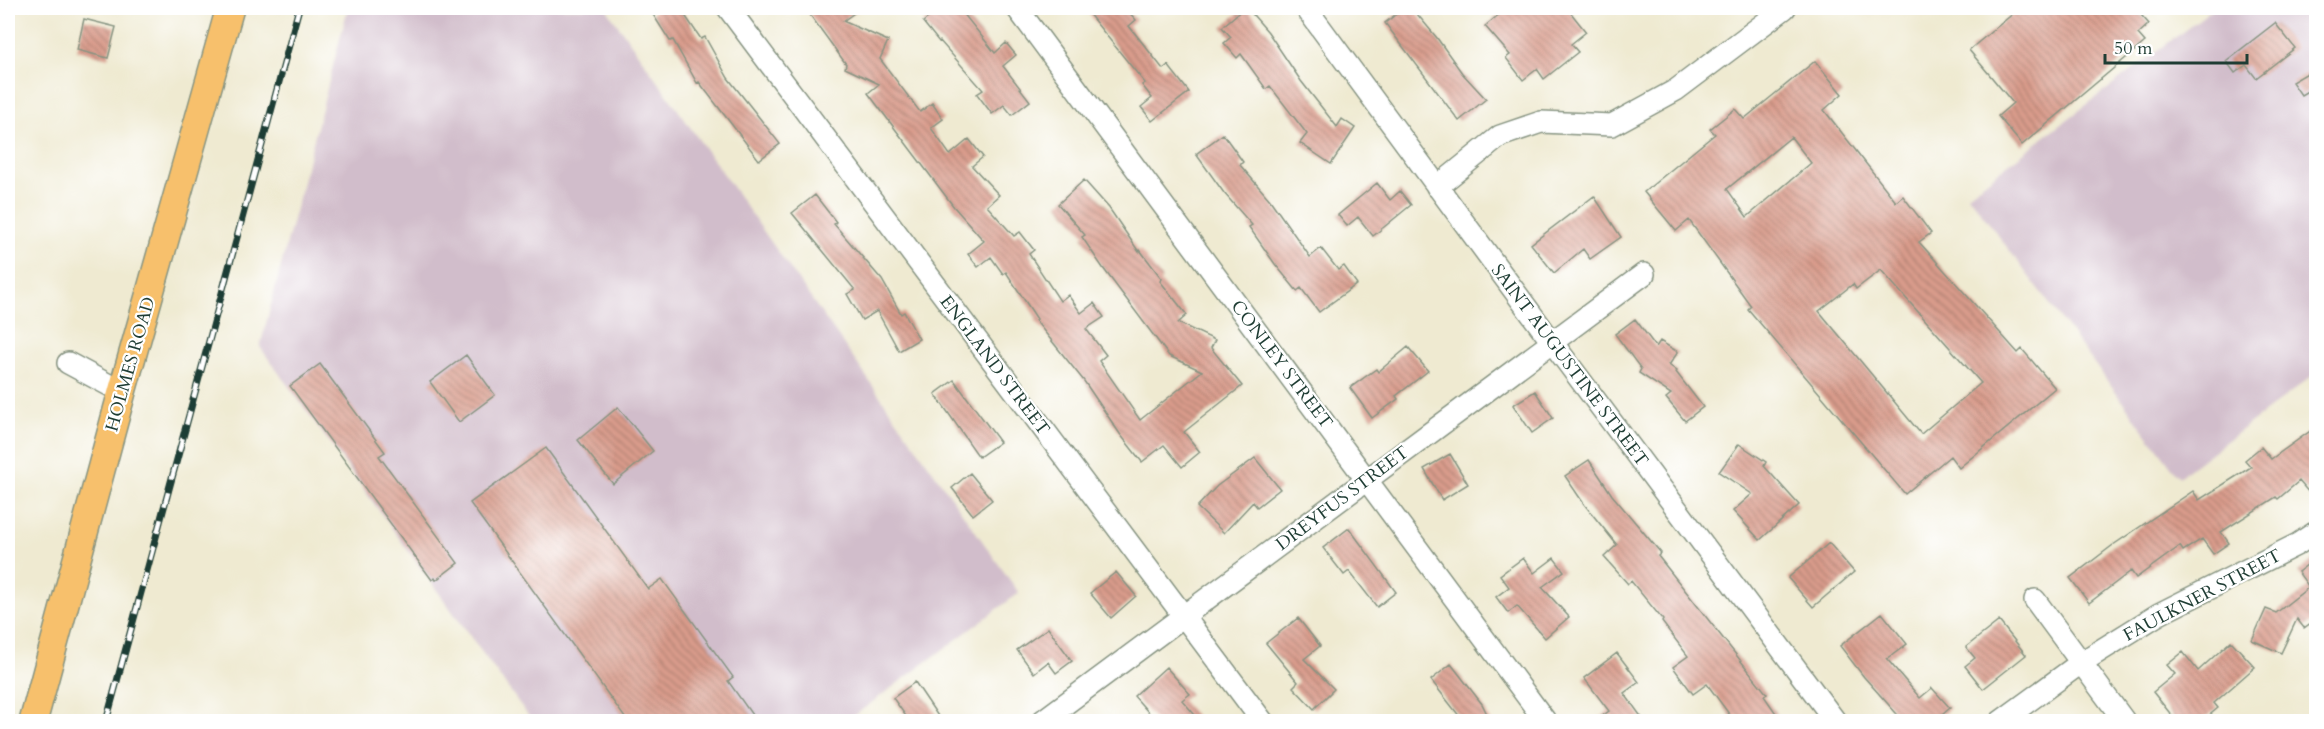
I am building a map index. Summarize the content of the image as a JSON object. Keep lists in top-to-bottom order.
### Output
{
  "streets": {
    "main road": ["HOLMES ROAD"],
    "street": [
      "CONLEY STREET",
      "ENGLAND STREET",
      "SAINT AUGUSTINE STREET",
      "DREYFUS STREET",
      "FAULKNER STREET"
    ]
  },
  "crossings": [
    ["CONLEY STREET", "DREYFUS STREET"],
    ["ENGLAND STREET", "DREYFUS STREET"],
    ["SAINT AUGUSTINE STREET", "DREYFUS STREET"]
  ],
  "scale_bar": "50 m"
}
